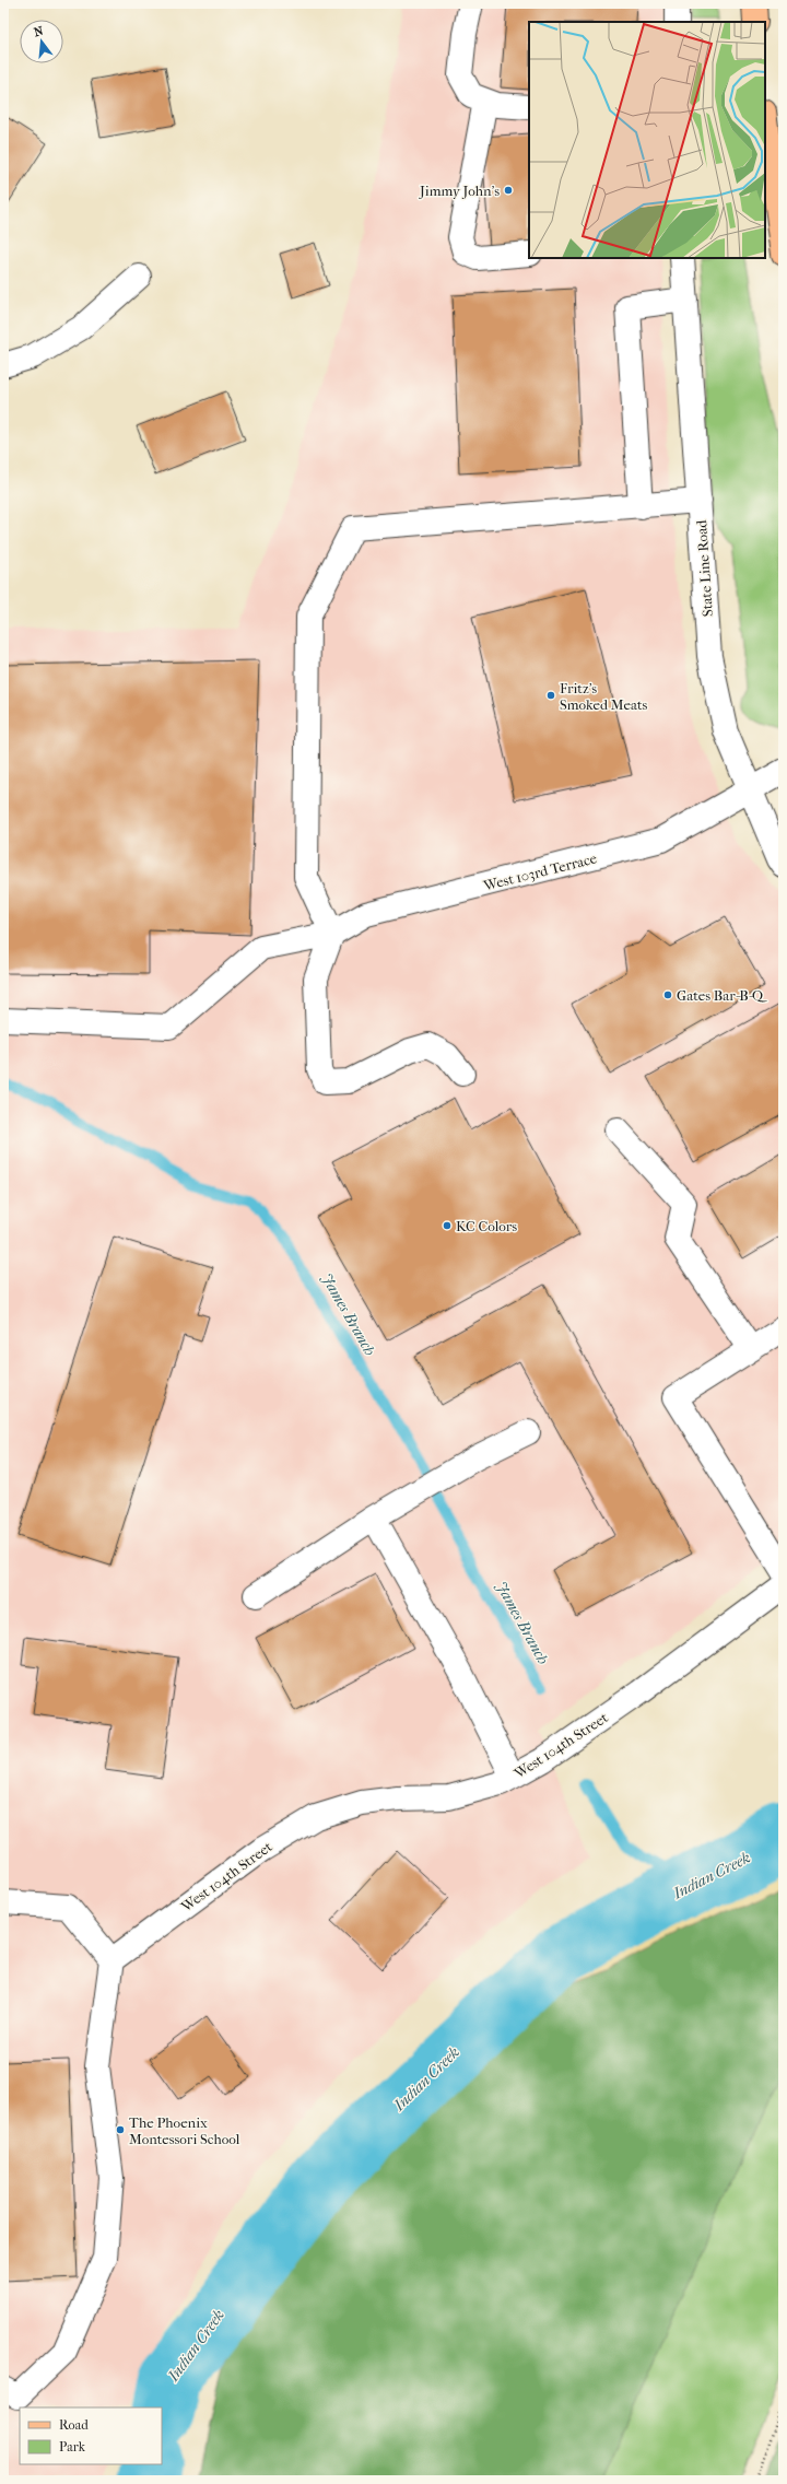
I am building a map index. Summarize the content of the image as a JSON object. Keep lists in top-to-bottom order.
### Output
{
  "streets": {
    "street": ["State Line Road", "West 103rd Terrace", "West 104th Street"]
  },
  "crossings": [
    ["State Line Road", "West 103rd Terrace"]
  ],
  "water": ["James Branch", "Indian Creek"],
  "places": [
    "Jimmy John's",
    "Fritz's Smoked Meats",
    "Gates Bar-B-Q",
    "KC Colors",
    "The Phoenix Montessori School"
  ],
  "legend": ["Road", "Park"],
  "north": "top"
}
